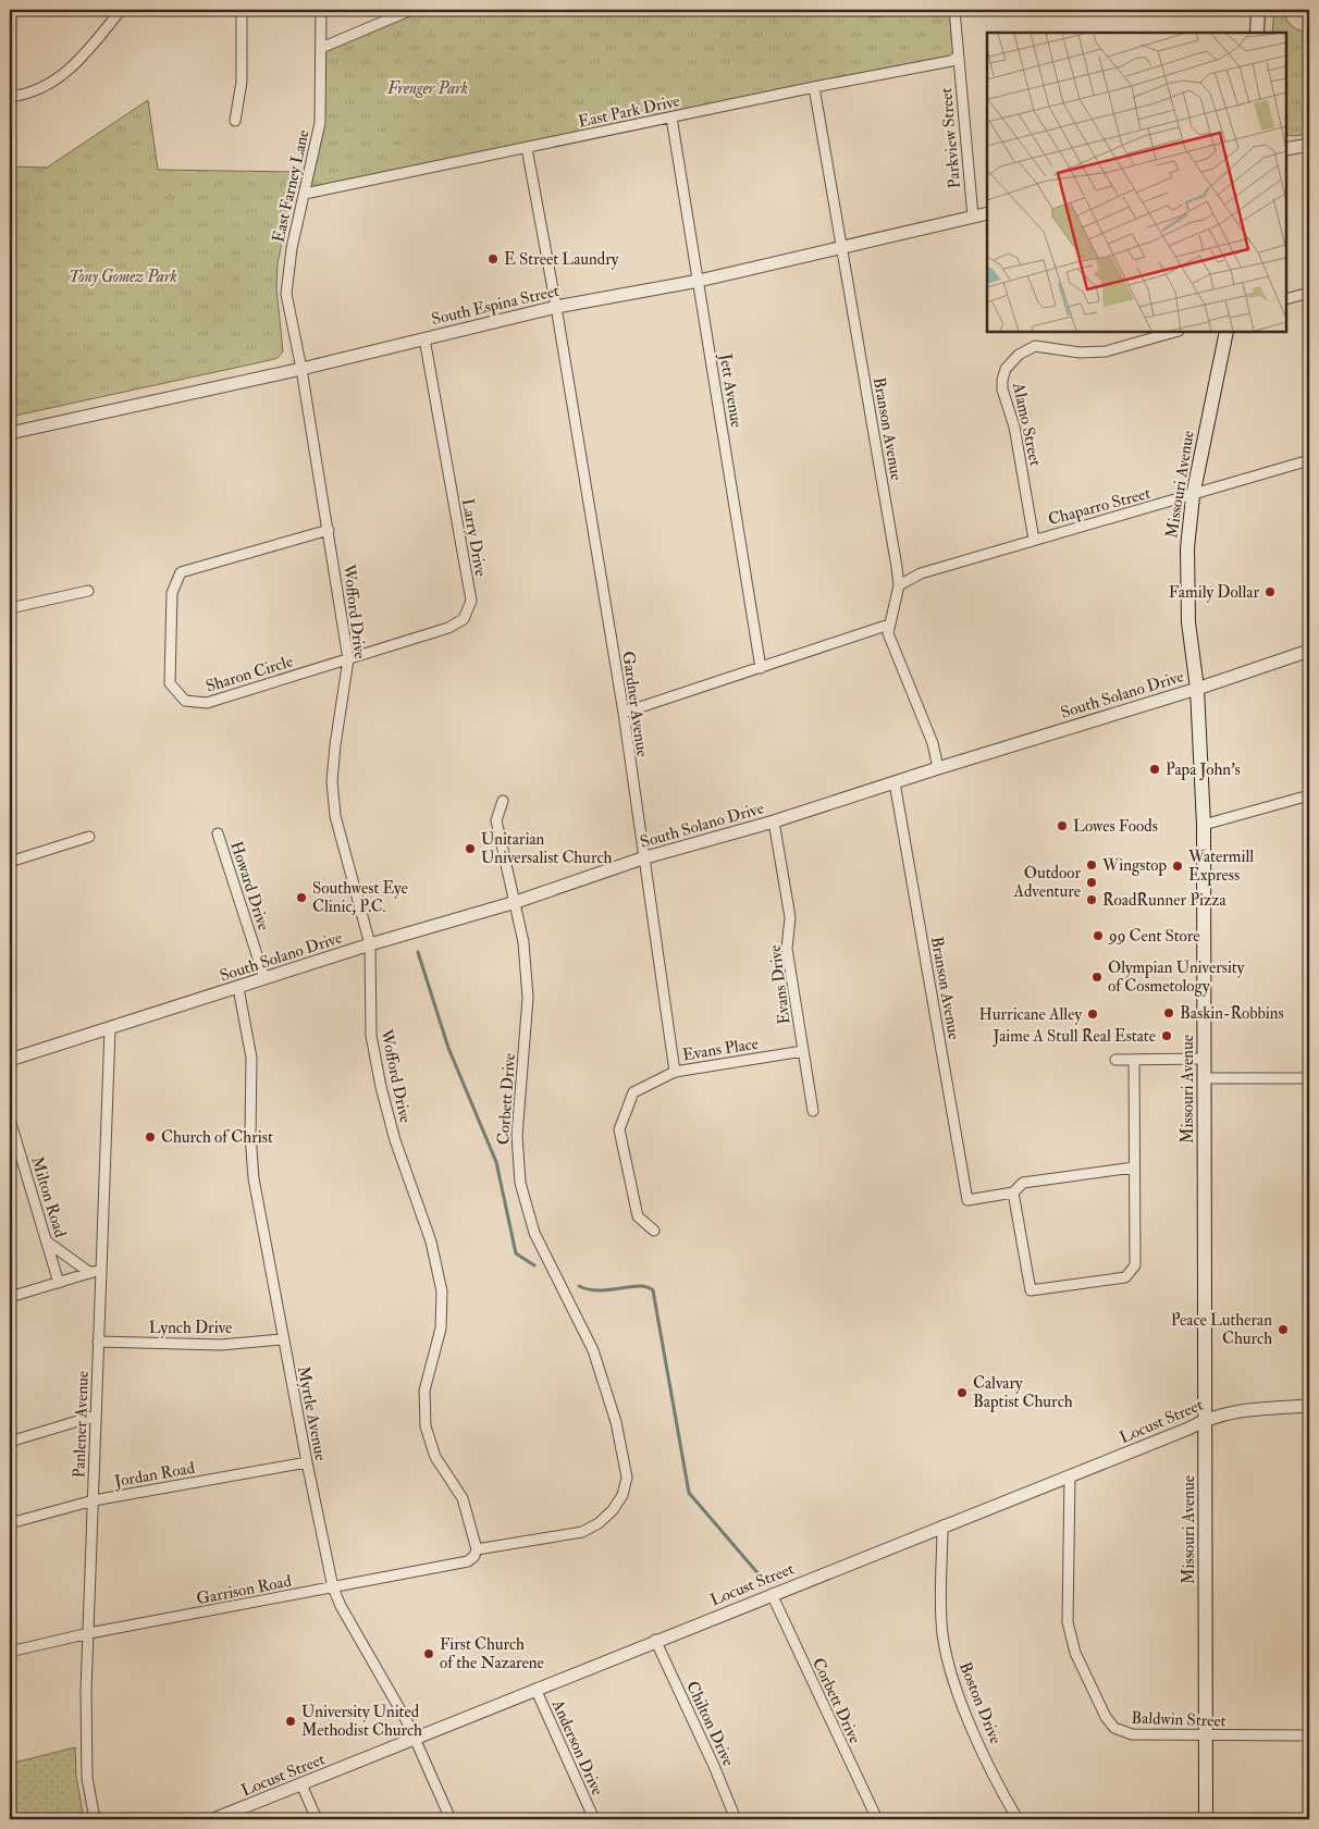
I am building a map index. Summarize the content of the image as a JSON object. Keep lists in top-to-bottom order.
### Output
{
  "streets": {
    "main road": ["Missouri Avenue"],
    "street": [
      "East Park Drive",
      "Parkview Street",
      "East Farney Lane",
      "South Espina Street",
      "Jett Avenue",
      "Alamo Street",
      "Branson Avenue",
      "Chaparro Street",
      "Larry Drive",
      "Wofford Drive",
      "Sharon Circle",
      "South Solano Drive",
      "Gardner Avenue",
      "Howard Drive",
      "Evans Drive",
      "Evans Place",
      "Corbett Drive",
      "Milton Road",
      "Lynch Drive",
      "Myrtle Avenue",
      "Locust Street",
      "Panlener Avenue",
      "Jordan Road",
      "Garrison Road",
      "Boston Drive",
      "Baldwin Street",
      "Chilton Drive",
      "Anderson Drive"
    ]
  },
  "crossings": [
    ["East Park Drive", "Parkview Street"],
    ["East Park Drive", "East Farney Lane"],
    ["East Park Drive", "Jett Avenue"],
    ["East Park Drive", "Branson Avenue"],
    ["East Park Drive", "Gardner Avenue"],
    ["Parkview Street", "South Espina Street"],
    ["East Farney Lane", "South Espina Street"],
    ["East Farney Lane", "Wofford Drive"],
    ["South Espina Street", "Jett Avenue"],
    ["South Espina Street", "Branson Avenue"],
    ["South Espina Street", "Larry Drive"],
    ["South Espina Street", "Wofford Drive"],
    ["South Espina Street", "Gardner Avenue"],
    ["Alamo Street", "Chaparro Street"],
    ["Branson Avenue", "Chaparro Street"],
    ["Branson Avenue", "South Solano Drive"],
    ["Missouri Avenue", "Chaparro Street"],
    ["Missouri Avenue", "South Solano Drive"],
    ["Missouri Avenue", "Locust Street"],
    ["Missouri Avenue", "Baldwin Street"],
    ["Larry Drive", "Wofford Drive"],
    ["Larry Drive", "Sharon Circle"],
    ["Wofford Drive", "Sharon Circle"],
    ["Wofford Drive", "South Solano Drive"],
    ["Wofford Drive", "Corbett Drive"],
    ["Wofford Drive", "Garrison Road"],
    ["South Solano Drive", "Gardner Avenue"],
    ["South Solano Drive", "Howard Drive"],
    ["South Solano Drive", "Evans Drive"],
    ["South Solano Drive", "Corbett Drive"],
    ["South Solano Drive", "Myrtle Avenue"],
    ["South Solano Drive", "Panlener Avenue"],
    ["Gardner Avenue", "Evans Place"],
    ["Evans Drive", "Evans Place"],
    ["Corbett Drive", "Locust Street"],
    ["Corbett Drive", "Garrison Road"],
    ["Lynch Drive", "Myrtle Avenue"],
    ["Lynch Drive", "Panlener Avenue"],
    ["Myrtle Avenue", "Locust Street"],
    ["Myrtle Avenue", "Jordan Road"],
    ["Myrtle Avenue", "Garrison Road"],
    ["Locust Street", "Boston Drive"],
    ["Locust Street", "Baldwin Street"],
    ["Locust Street", "Chilton Drive"],
    ["Locust Street", "Anderson Drive"],
    ["Panlener Avenue", "Jordan Road"],
    ["Panlener Avenue", "Garrison Road"]
  ],
  "parks": ["Frenger Park", "Tony Gomez Park"],
  "places": [
    "E Street Laundry",
    "Family Dollar",
    "Papa John's",
    "Lowes Foods",
    "Unitarian Universalist Church",
    "Wingstop",
    "Watermill Express",
    "Outdoor Adventure",
    "Southwest Eye Clinic, P.C.",
    "RoadRunner Pizza",
    "99 Cent Store",
    "Olympian University of Cosmetology",
    "Baskin-Robbins",
    "Hurricane Alley",
    "Jaime A Stull Real Estate",
    "Church of Christ",
    "Peace Lutheran Church",
    "Calvary Baptist Church",
    "First Church of the Nazarene",
    "University United Methodist Church"
  ]
}
